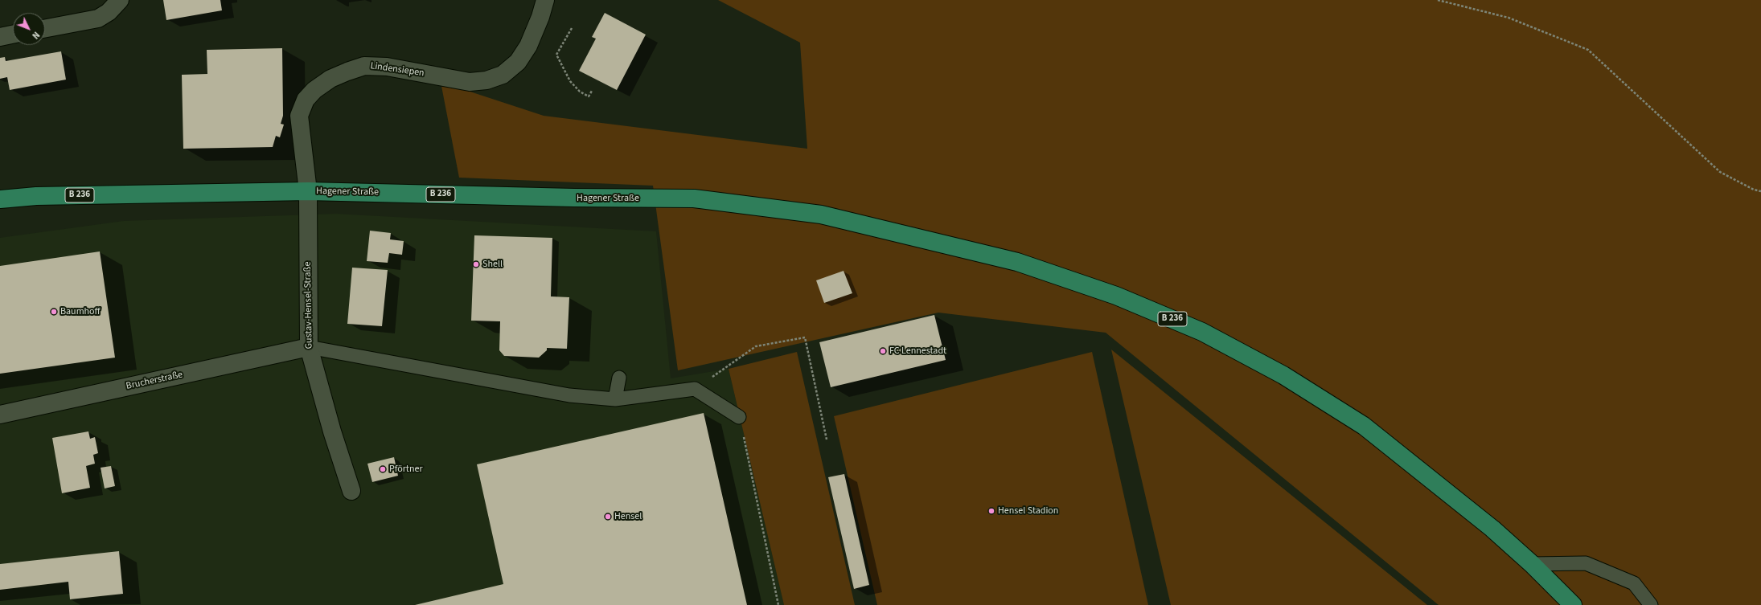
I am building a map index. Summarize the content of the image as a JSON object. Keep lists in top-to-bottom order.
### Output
{
  "streets": {
    "main road": ["Hagener Straße", "B 236"],
    "street": ["Lindensiepen", "Gustav-Hensel-Straße", "Brucherstraße"]
  },
  "crossings": [
    ["Lindensiepen", "Hagener Straße"],
    ["Lindensiepen", "Gustav-Hensel-Straße"],
    ["Hagener Straße", "B 236"],
    ["Hagener Straße", "Gustav-Hensel-Straße"],
    ["Gustav-Hensel-Straße", "Brucherstraße"]
  ],
  "places": [
    "Shell",
    "Baumhoff",
    "FC Lennestadt",
    "Pförtner",
    "Hensel Stadion",
    "Hensel"
  ],
  "north": "bottom right"
}
